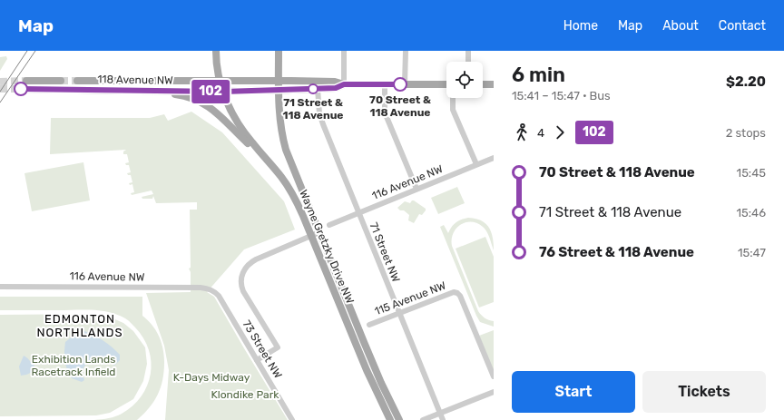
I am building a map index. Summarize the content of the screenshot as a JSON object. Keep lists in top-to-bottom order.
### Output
{
  "streets": {
    "main road": ["118 Avenue NW", "Wayne Gretzky Drive NW"],
    "street": [
      "116 Avenue NW",
      "71 Street NW",
      "115 Avenue NW",
      "73 Street NW"
    ]
  },
  "crossings": [
    ["118 Avenue NW", "Wayne Gretzky Drive NW"],
    ["118 Avenue NW", "71 Street NW"],
    ["116 Avenue NW", "71 Street NW"],
    ["116 Avenue NW", "73 Street NW"],
    ["71 Street NW", "115 Avenue NW"]
  ],
  "districts": ["EDMONTON NORTHLANDS"],
  "parks": ["Exhibition Lands Racetrack Infield", "K-Days Midway", "Klondike Park"],
  "places": ["70 Street & 118 Avenue", "71 Street & 118 Avenue"],
  "lines": ["bus line 102"],
  "page": {
    "header": "Map",
    "nav": [
      "Home",
      "Map",
      "About",
      "Contact"
    ],
    "on_map": "102",
    "heading": ["6 min", "15:41 – 15:47 · Bus", "$2.20"],
    "legs": ["4", "102", "2 stops"],
    "list": [
      {
        "name": "70 Street & 118 Avenue",
        "value": "15:45"
      },
      {
        "name": "71 Street & 118 Avenue",
        "value": "15:46"
      },
      {
        "name": "76 Street & 118 Avenue",
        "value": "15:47"
      }
    ],
    "buttons": ["Start", "Tickets"]
  }
}
